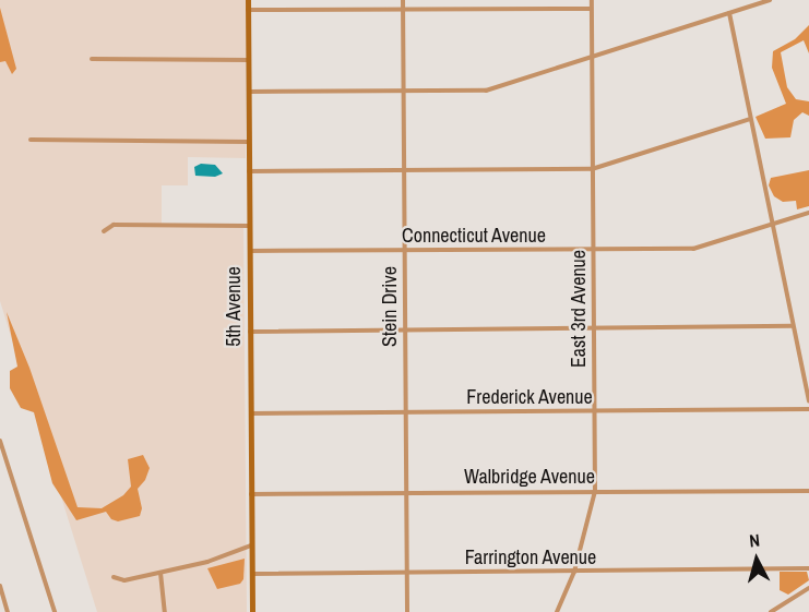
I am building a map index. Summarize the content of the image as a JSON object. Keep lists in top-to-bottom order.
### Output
{
  "streets": {
    "main road": ["5th Avenue"],
    "street": [
      "Connecticut Avenue",
      "Stein Drive",
      "East 3rd Avenue",
      "Frederick Avenue",
      "Walbridge Avenue",
      "Farrington Avenue"
    ]
  },
  "crossings": [
    ["Connecticut Avenue", "5th Avenue"],
    ["Connecticut Avenue", "Stein Drive"],
    ["Connecticut Avenue", "East 3rd Avenue"],
    ["5th Avenue", "Frederick Avenue"],
    ["5th Avenue", "Walbridge Avenue"],
    ["5th Avenue", "Farrington Avenue"],
    ["Stein Drive", "Frederick Avenue"],
    ["Stein Drive", "Walbridge Avenue"],
    ["Stein Drive", "Farrington Avenue"],
    ["East 3rd Avenue", "Frederick Avenue"],
    ["East 3rd Avenue", "Walbridge Avenue"],
    ["East 3rd Avenue", "Farrington Avenue"]
  ],
  "north": "top"
}
